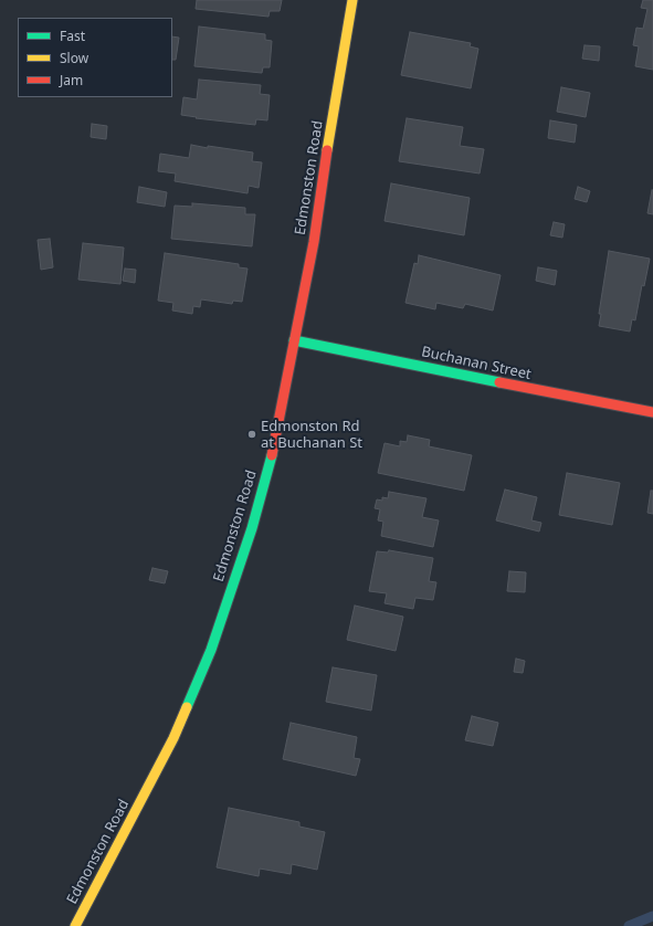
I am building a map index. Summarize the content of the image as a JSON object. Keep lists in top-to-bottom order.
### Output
{
  "streets": {
    "street": ["Edmonston Road", "Buchanan Street"]
  },
  "crossings": [
    ["Edmonston Road", "Buchanan Street"]
  ],
  "places": ["Edmonston Rd at Buchanan St"],
  "legend": ["Fast", "Slow", "Jam"]
}
